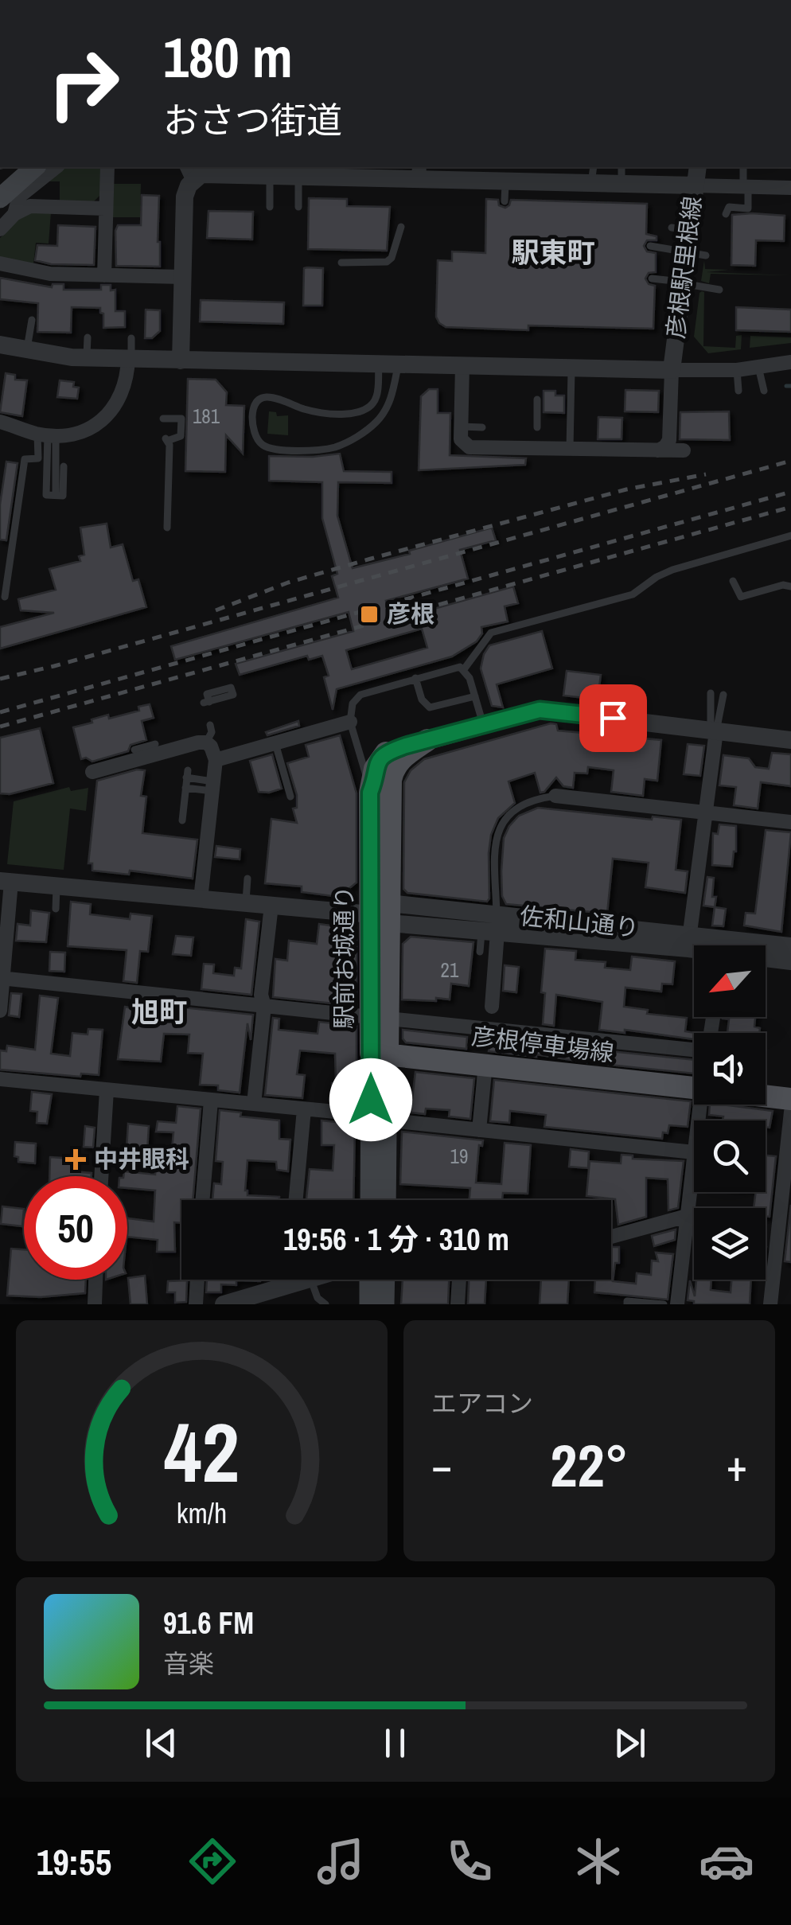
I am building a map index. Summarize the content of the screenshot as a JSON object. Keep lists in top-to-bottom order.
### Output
{
  "streets": {
    "main road": ["駅前お城通り", "彦根停車場線"],
    "street": ["彦根駅里根線", "佐和山通り"]
  },
  "crossings": [
    ["佐和山通り", "駅前お城通り"],
    ["駅前お城通り", "彦根停車場線"]
  ],
  "districts": ["駅東町", "旭町"],
  "places": {
    "transit": ["彦根"],
    "health": ["中井眼科"]
  },
  "house_numbers": ["181", "21", "19"],
  "north": "bottom left",
  "page": {
    "turn": ["180 m", "おさつ街道"],
    "limit": "50",
    "trip": "19:56 · 1 分 · 310 m",
    "tile": "エアコン",
    "heat": ["−", "22°", "+"],
    "song": ["91.6 FM", "音楽"],
    "tabs": "19:55",
    "gauge": ["42", "km/h"]
  }
}
